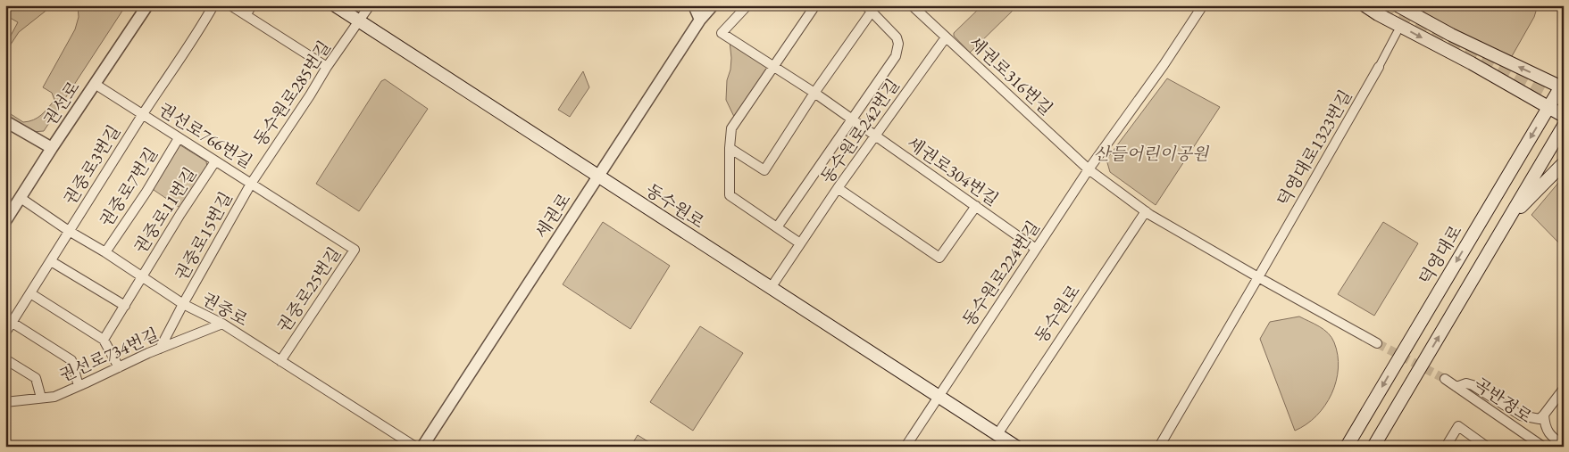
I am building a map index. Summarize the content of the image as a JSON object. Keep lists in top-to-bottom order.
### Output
{
  "streets": {
    "main road": ["동수원로", "덕영대로"],
    "street": [
      "세권로316번길",
      "동수원로285번길",
      "권선로",
      "동수원로242번길",
      "권선로766번길",
      "덕영대로1323번길",
      "권중로3번길",
      "세권로304번길",
      "권중로7번길",
      "권중로11번길",
      "세권로",
      "권중로15번길",
      "동수원로224번길",
      "권중로25번길",
      "권중로",
      "권선로734번길",
      "곡반정로"
    ]
  },
  "crossings": [
    ["세권로316번길", "동수원로242번길"],
    ["세권로316번길", "동수원로224번길"],
    ["동수원로285번길", "권선로766번길"],
    ["동수원로285번길", "동수원로"],
    ["동수원로285번길", "권중로15번길"],
    ["동수원로285번길", "권중로25번길"],
    ["권선로", "권선로766번길"],
    ["권선로", "권중로"],
    ["동수원로242번길", "세권로304번길"],
    ["동수원로242번길", "동수원로"],
    ["권선로766번길", "권중로3번길"],
    ["권선로766번길", "권중로7번길"],
    ["권선로766번길", "권중로11번길"],
    ["권선로766번길", "권중로15번길"],
    ["권선로766번길", "권중로25번길"],
    ["권중로3번길", "권중로"],
    ["세권로304번길", "동수원로224번길"],
    ["권중로7번길", "권중로"],
    ["동수원로", "세권로"],
    ["동수원로", "동수원로224번길"],
    ["권중로11번길", "권중로"],
    ["권중로15번길", "권중로25번길"],
    ["권중로15번길", "권중로"],
    ["권중로15번길", "권선로734번길"],
    ["권중로25번길", "권중로"],
    ["권중로", "권선로734번길"]
  ],
  "parks": ["산들어린이공원"]
}
